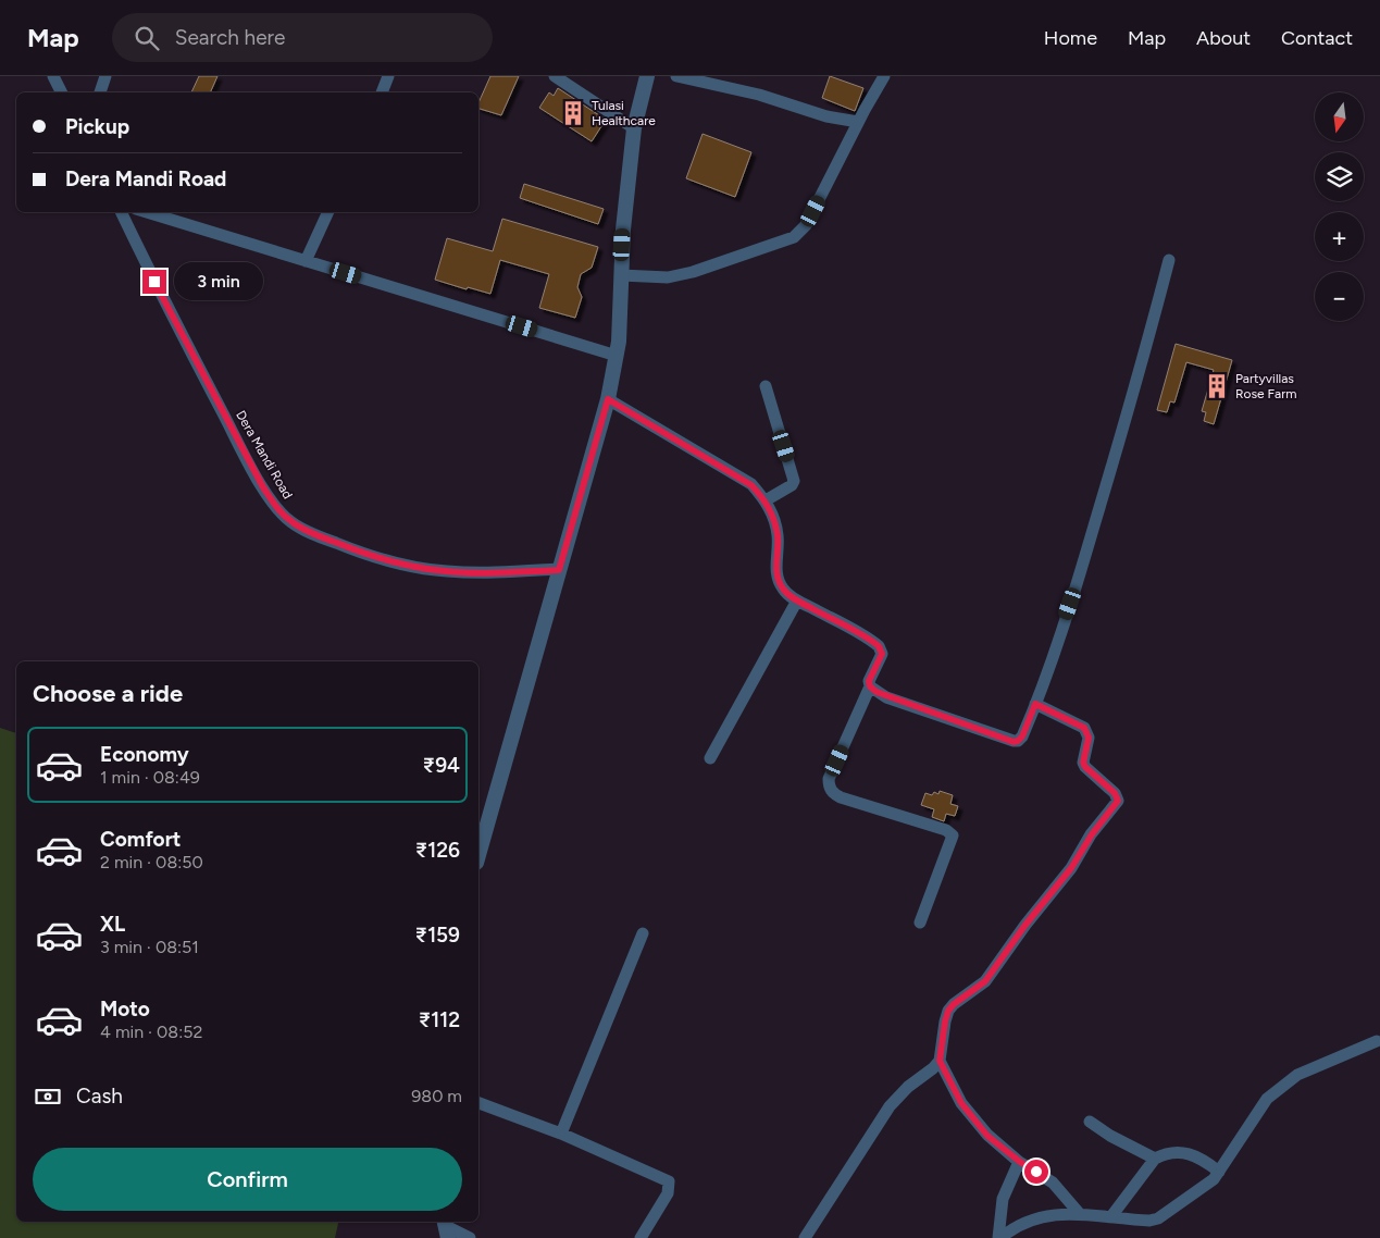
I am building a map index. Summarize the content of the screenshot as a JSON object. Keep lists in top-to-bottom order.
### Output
{
  "streets": {
    "street": ["Dera Mandi Road"]
  },
  "places": {
    "building": ["Tulasi Healthcare", "Partyvillas Rose Farm"]
  },
  "north": "bottom",
  "page": {
    "header": "Map",
    "search": "Search here",
    "nav": [
      "Home",
      "Map",
      "About",
      "Contact"
    ],
    "map_buttons": ["+", "−"],
    "banner": ["Pickup", "Dera Mandi Road"],
    "bubble": "3 min",
    "heading": "Choose a ride",
    "list": [
      {
        "name": "Economy",
        "note": "1 min · 08:49",
        "value": "₹94"
      },
      {
        "name": "Comfort",
        "note": "2 min · 08:50",
        "value": "₹126"
      },
      {
        "name": "XL",
        "note": "3 min · 08:51",
        "value": "₹159"
      },
      {
        "name": "Moto",
        "note": "4 min · 08:52",
        "value": "₹112"
      }
    ],
    "pay": ["Cash", "980 m"],
    "buttons": "Confirm"
  }
}
